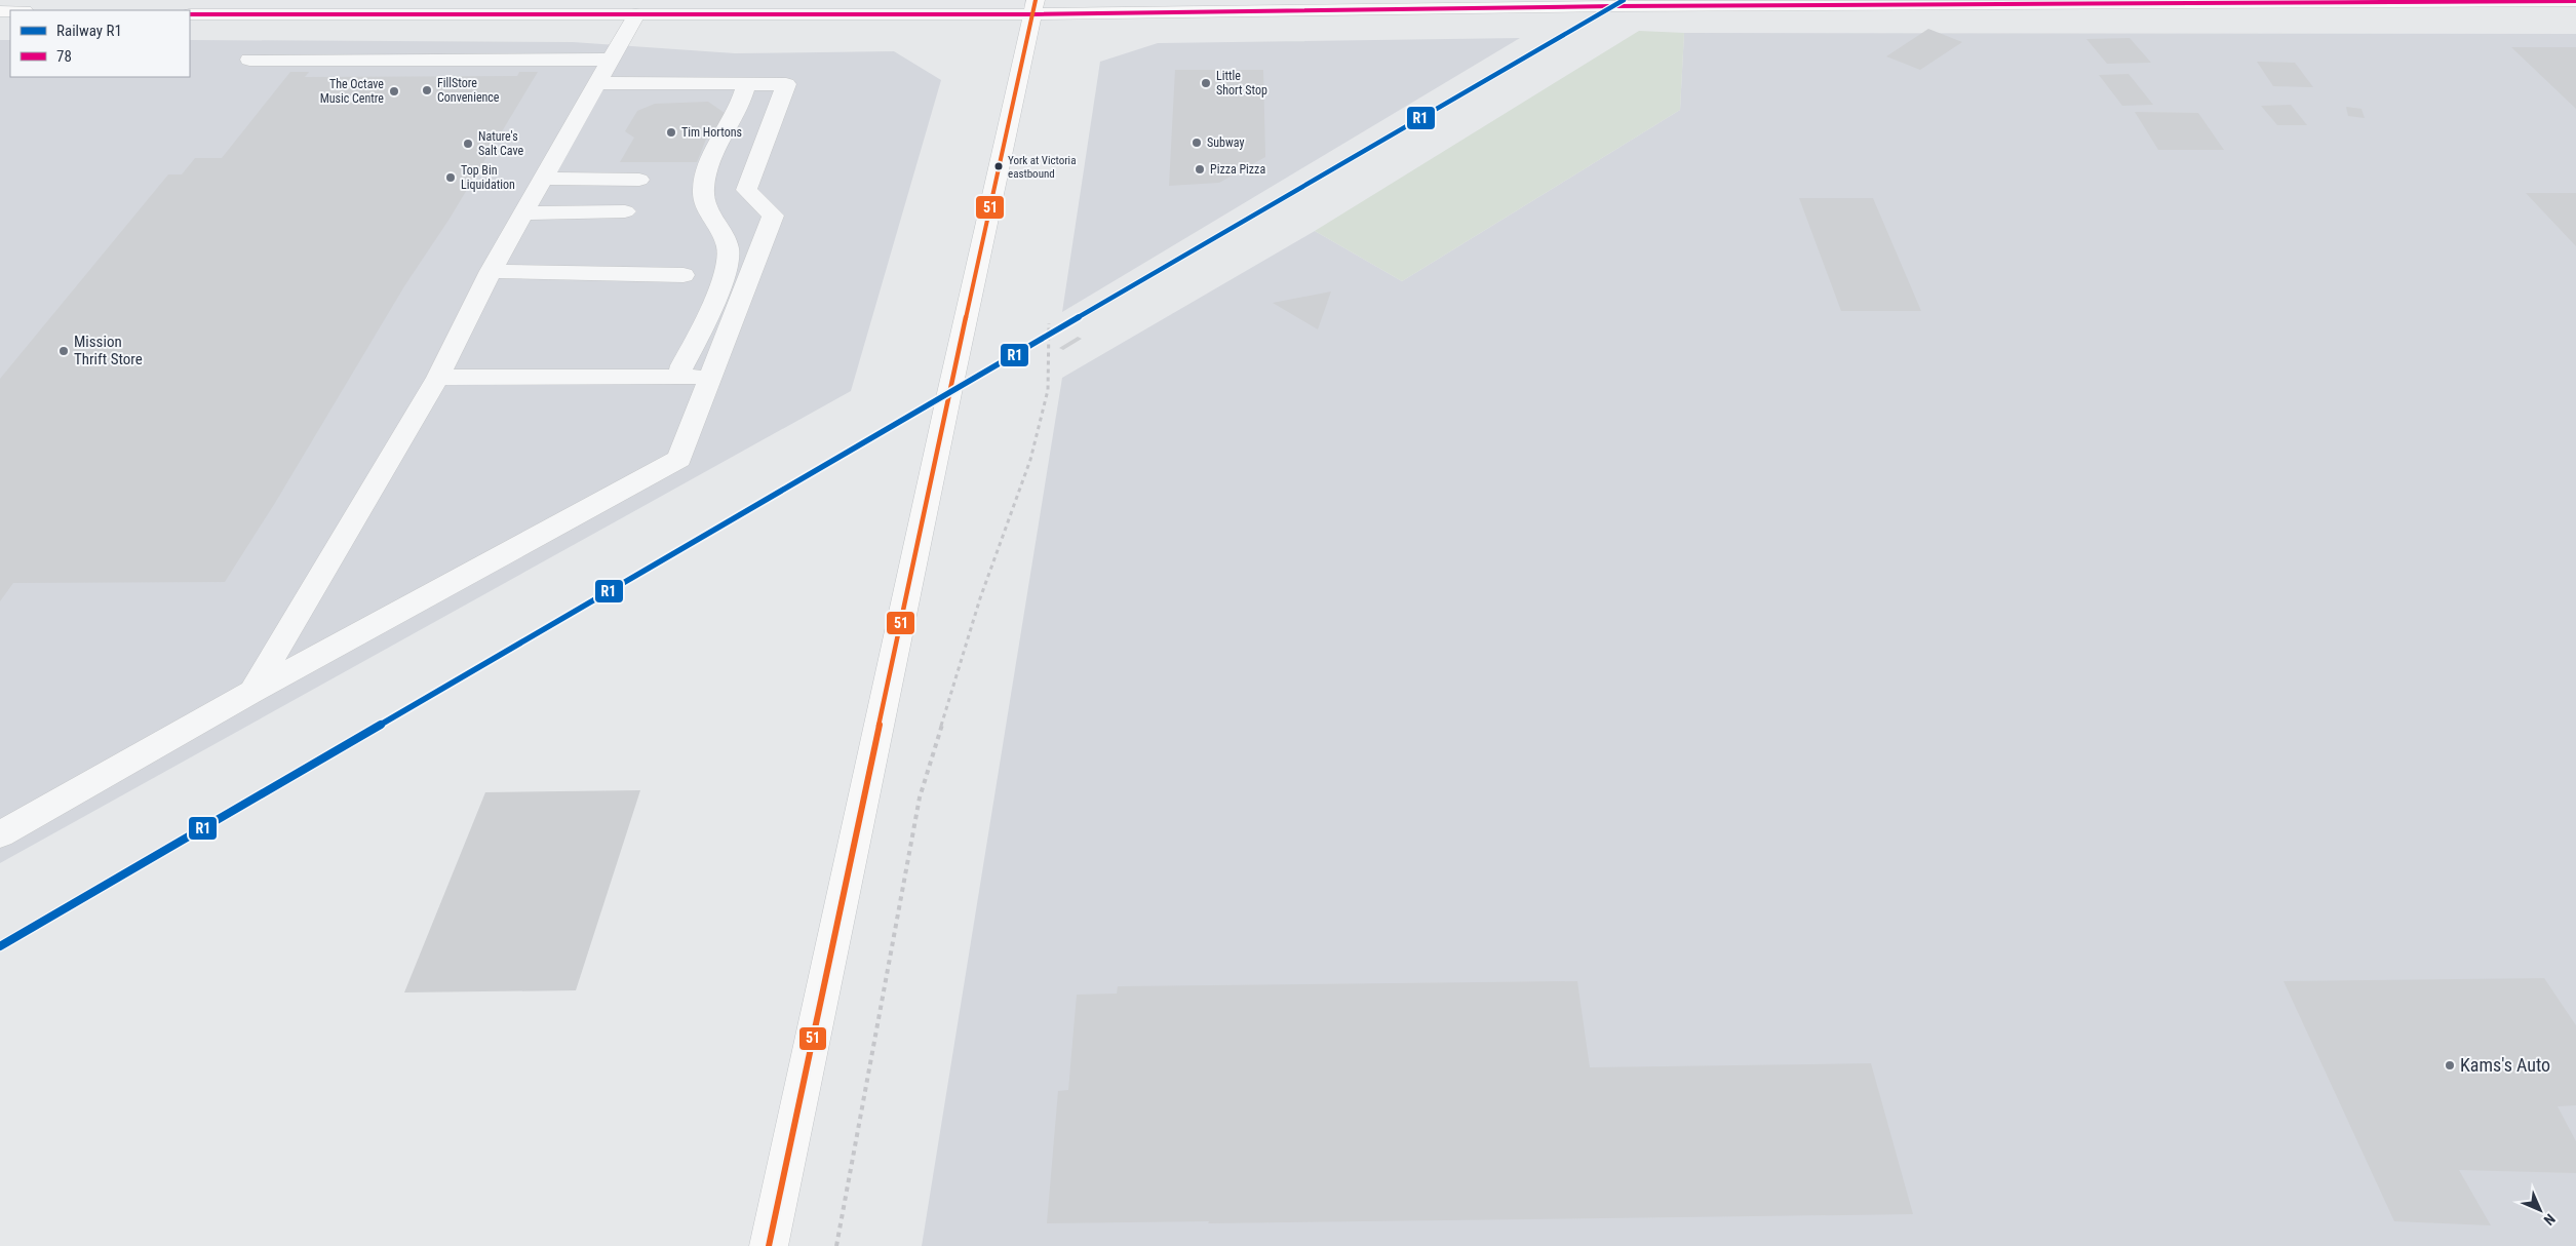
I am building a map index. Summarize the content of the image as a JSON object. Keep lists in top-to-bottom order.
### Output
{
  "places": [
    "Little Short Stop",
    "FillStore Convenience",
    "The Octave Music Centre",
    "Tim Hortons",
    "Subway",
    "Nature's Salt Cave",
    "York at Victoria eastbound",
    "Pizza Pizza",
    "Top Bin Liquidation",
    "Mission Thrift Store",
    "Kams's Auto"
  ],
  "lines": ["rail line R1", "transit line 51", "transit line 78"],
  "legend": ["Railway R1", "78"],
  "north": "bottom right"
}
